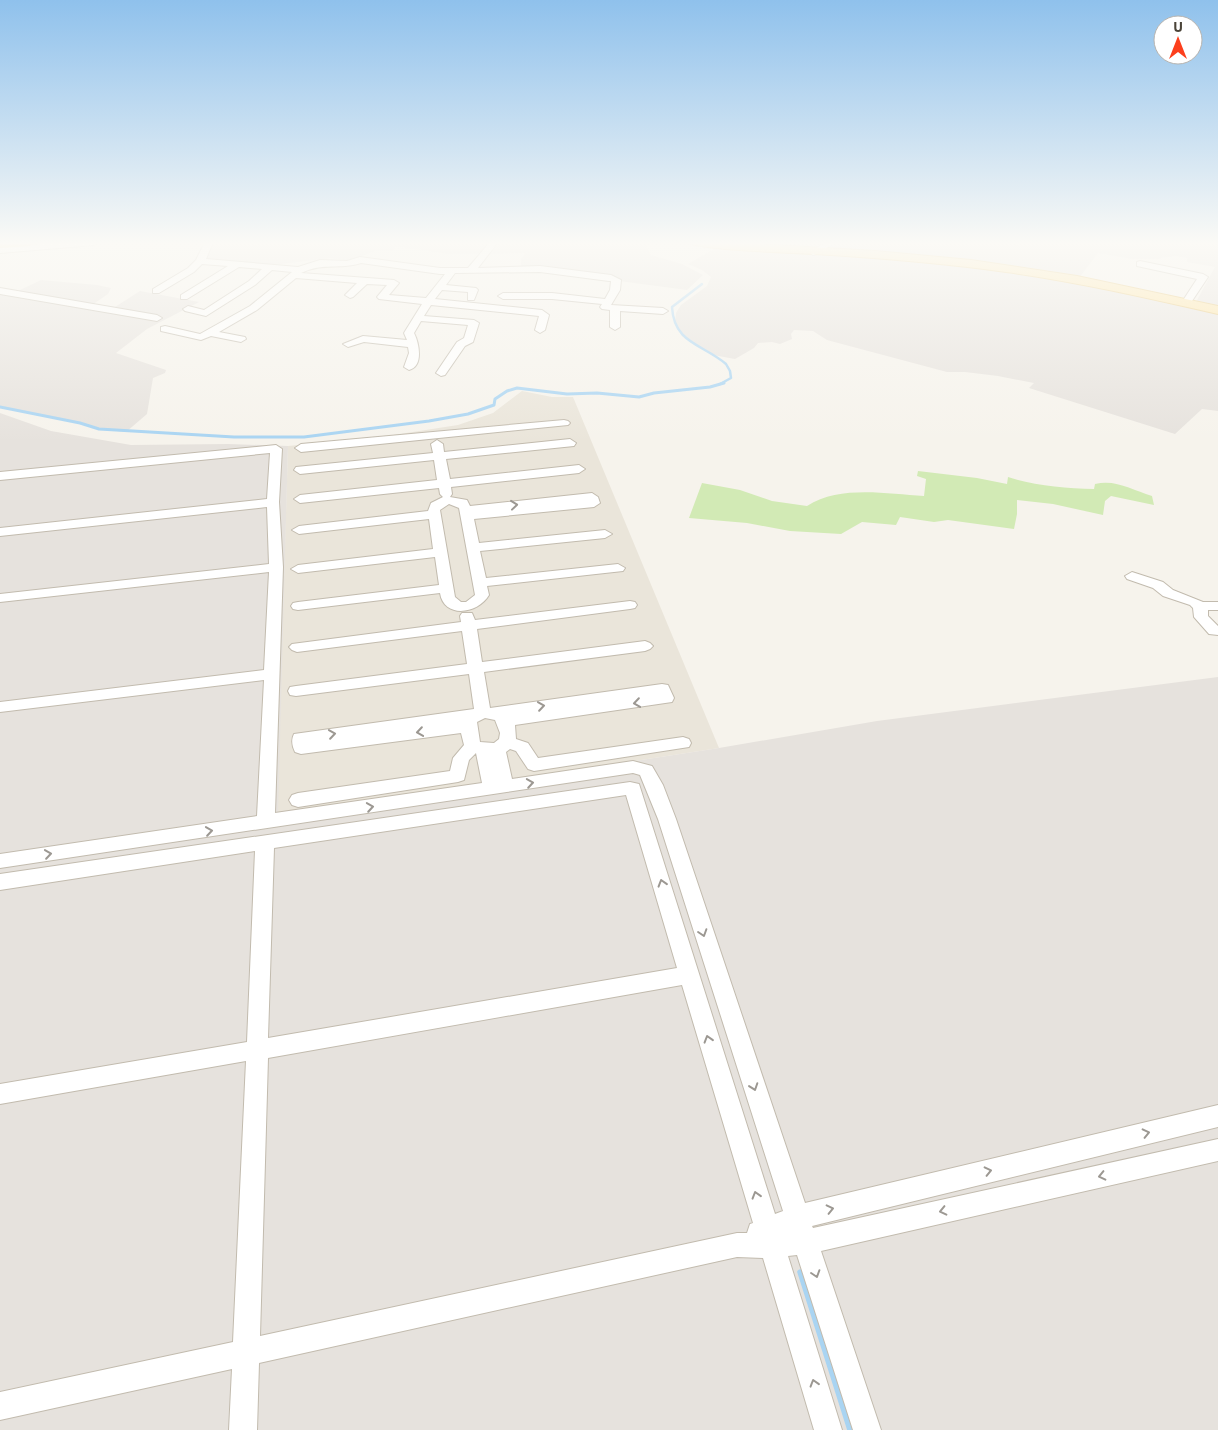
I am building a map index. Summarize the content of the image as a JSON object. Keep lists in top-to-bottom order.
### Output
{
  "north": "top"
}
